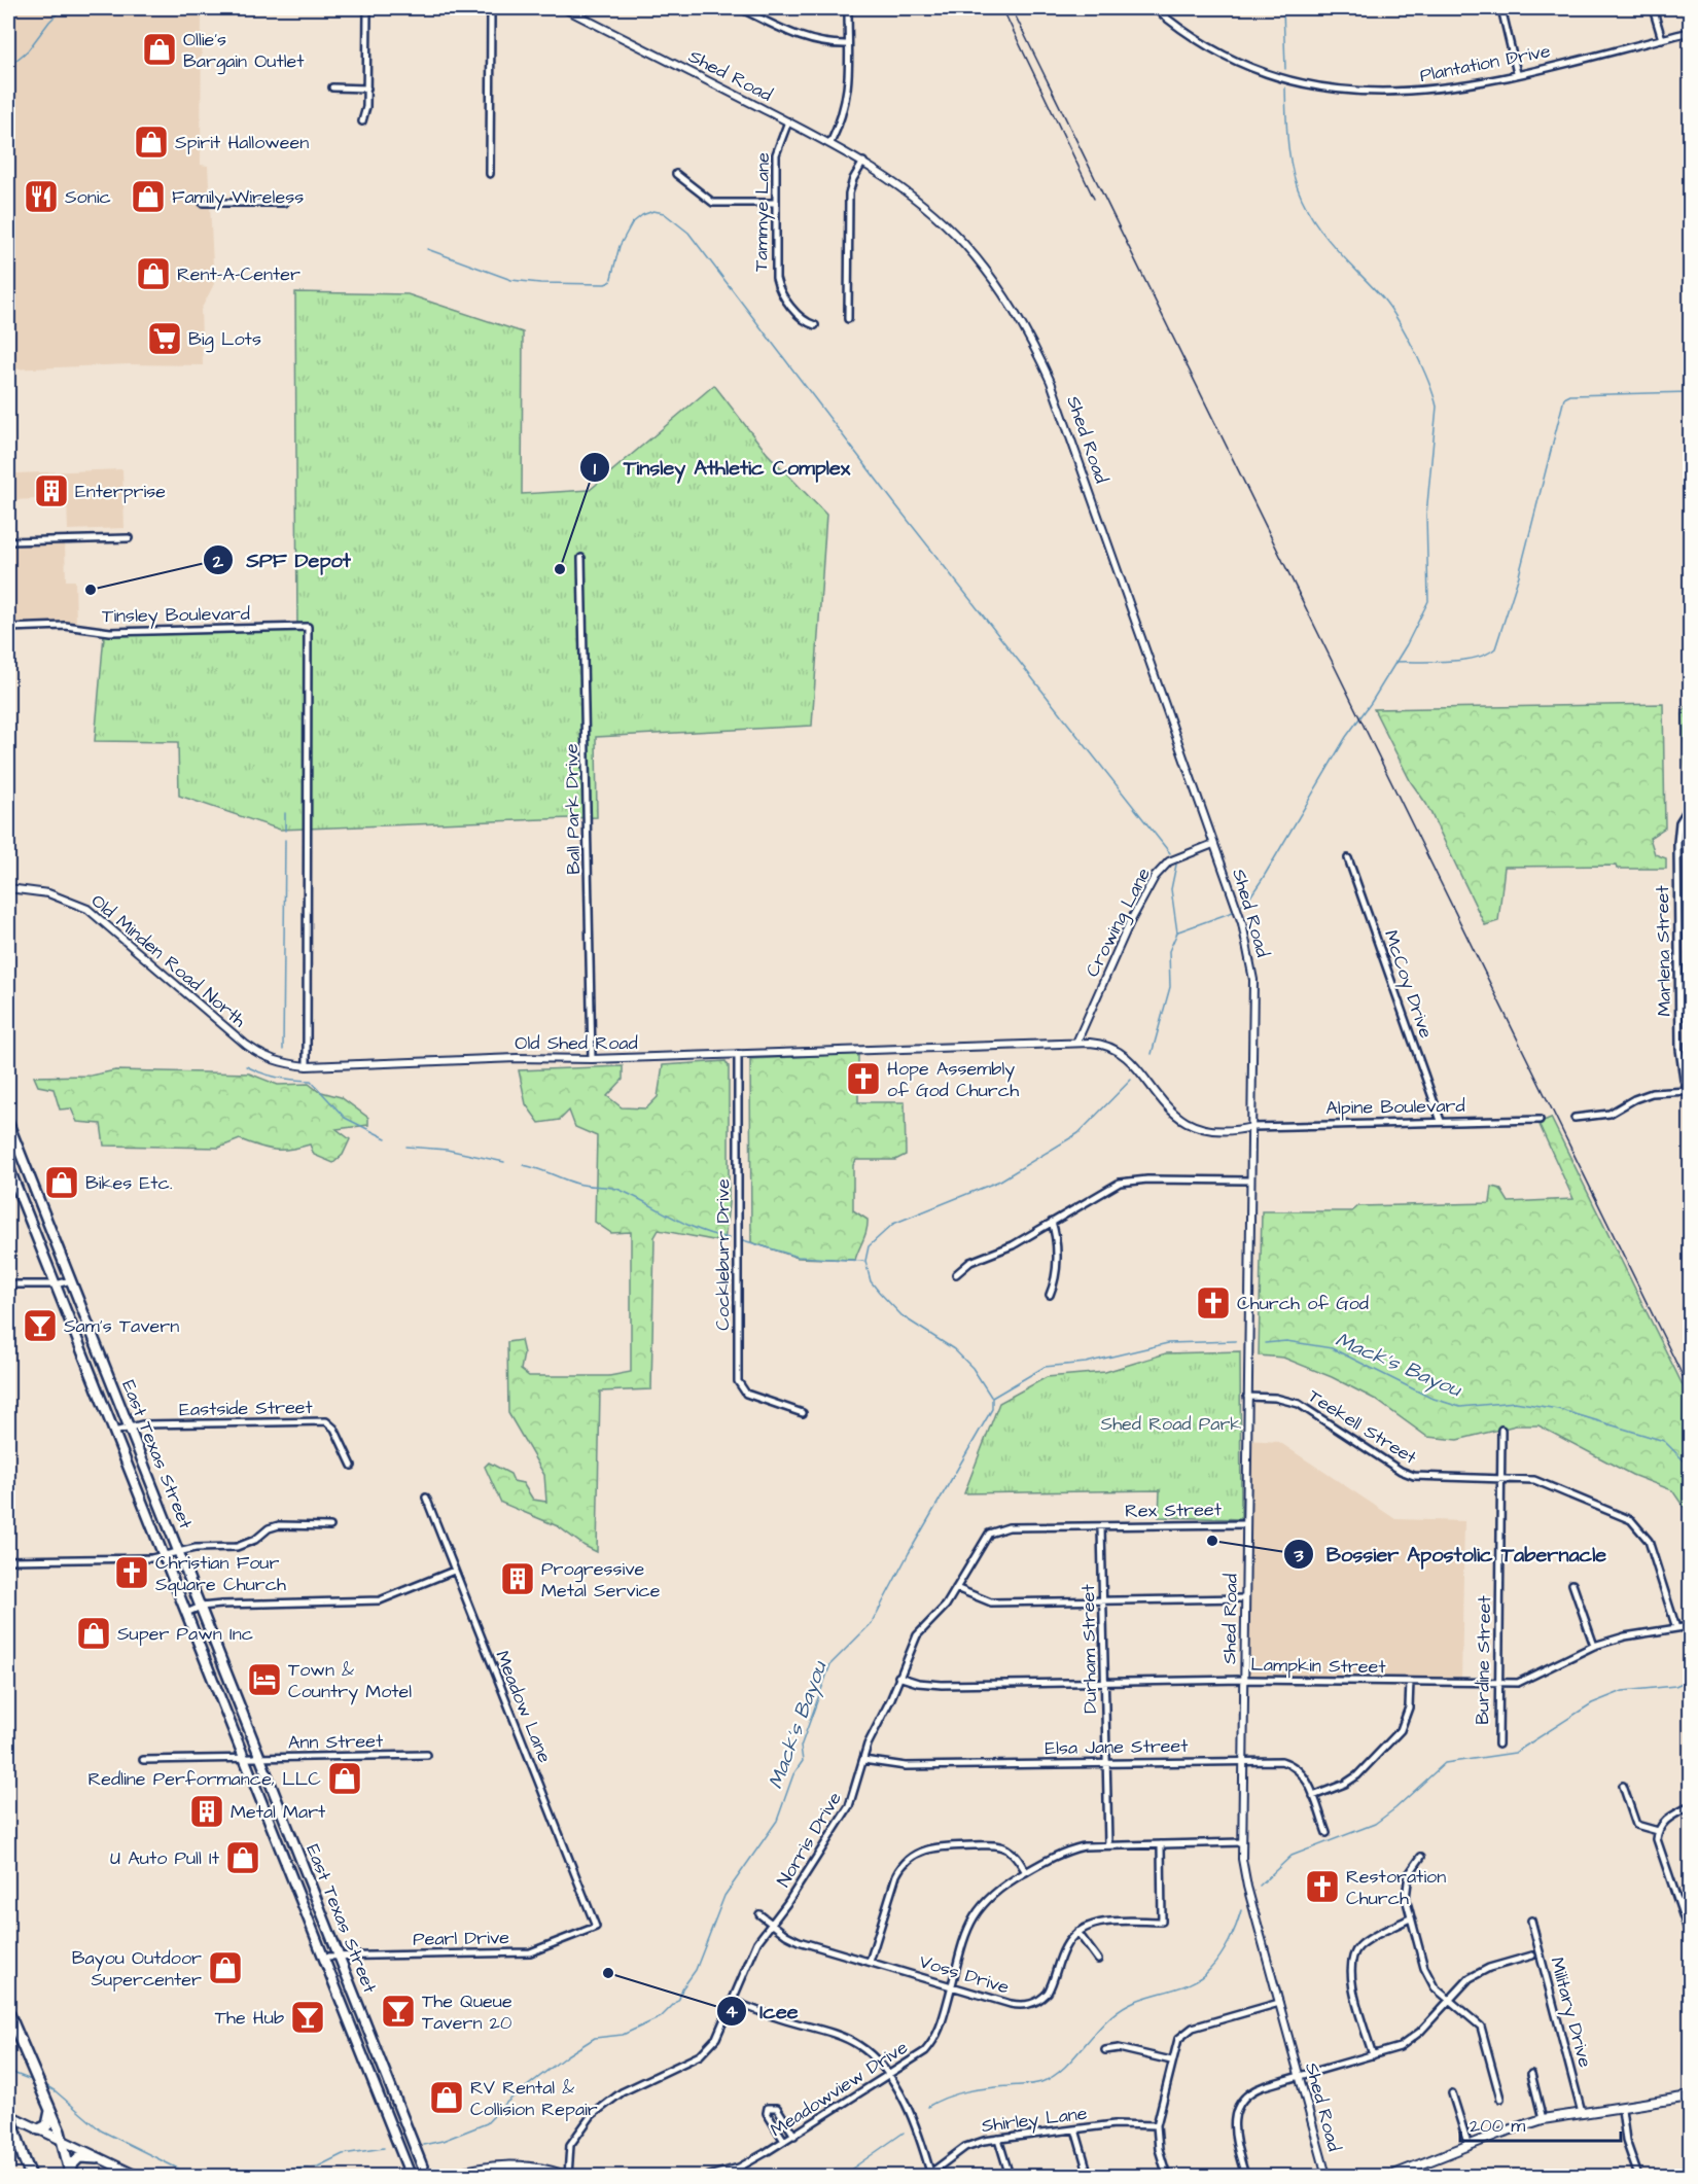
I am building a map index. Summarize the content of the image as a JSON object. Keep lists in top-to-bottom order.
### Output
{
  "streets": {
    "main road": ["East Texas Street"],
    "street": [
      "Plantation Drive",
      "Shed Road",
      "Tammye Lane",
      "Tinsley Boulevard",
      "Ball Park Drive",
      "Crowing Lane",
      "Marlena Street",
      "Old Minden Road North",
      "McCoy Drive",
      "Old Shed Road",
      "Alpine Boulevard",
      "Cockleburr Drive",
      "Eastside Street",
      "Teekell Street",
      "Rex Street",
      "Durham Street",
      "Burdine Street",
      "Lampkin Street",
      "Meadow Lane",
      "Ann Street",
      "Elsa Jane Street",
      "Norris Drive",
      "Pearl Drive",
      "Voss Drive",
      "Military Drive",
      "Meadowview Drive",
      "Shirley Lane"
    ]
  },
  "crossings": [
    ["Shed Road", "Tammye Lane"],
    ["Shed Road", "Crowing Lane"],
    ["Shed Road", "Old Shed Road"],
    ["Shed Road", "Alpine Boulevard"],
    ["Shed Road", "Teekell Street"],
    ["Shed Road", "Rex Street"],
    ["Shed Road", "Lampkin Street"],
    ["Shed Road", "Elsa Jane Street"],
    ["Shed Road", "Meadowview Drive"],
    ["Tinsley Boulevard", "Old Minden Road North"],
    ["Tinsley Boulevard", "Old Shed Road"],
    ["Ball Park Drive", "Old Shed Road"],
    ["Crowing Lane", "Old Shed Road"],
    ["Old Minden Road North", "Old Shed Road"],
    ["McCoy Drive", "Alpine Boulevard"],
    ["Old Shed Road", "Alpine Boulevard"],
    ["Old Shed Road", "Cockleburr Drive"],
    ["Eastside Street", "East Texas Street"],
    ["Teekell Street", "Burdine Street"],
    ["Teekell Street", "Lampkin Street"],
    ["East Texas Street", "Ann Street"],
    ["East Texas Street", "Pearl Drive"],
    ["Rex Street", "Durham Street"],
    ["Rex Street", "Norris Drive"],
    ["Durham Street", "Lampkin Street"],
    ["Durham Street", "Elsa Jane Street"],
    ["Durham Street", "Norris Drive"],
    ["Durham Street", "Meadowview Drive"],
    ["Burdine Street", "Lampkin Street"],
    ["Lampkin Street", "Norris Drive"],
    ["Meadow Lane", "Pearl Drive"],
    ["Elsa Jane Street", "Norris Drive"],
    ["Norris Drive", "Voss Drive"],
    ["Voss Drive", "Meadowview Drive"]
  ],
  "water": ["Mack's Bayou"],
  "parks": ["Shed Road Park"],
  "places": {
    "shop": [
      "Ollie's Bargain Outlet",
      "Spirit Halloween",
      "Family Wireless",
      "Rent-A-Center",
      "Bikes Etc.",
      "Super Pawn Inc",
      "Redline Performance, LLC",
      "U Auto Pull It",
      "Bayou Outdoor Supercenter",
      "RV Rental & Collision Repair"
    ],
    "restaurant": ["Sonic"],
    "supermarket": ["Big Lots"],
    "building": ["Enterprise", "Progressive Metal Service", "Metal Mart"],
    "other": [
      "Tinsley Athletic Complex",
      "SPF Depot",
      "Bossier Apostolic Tabernacle",
      "Icee"
    ],
    "church": [
      "Hope Assembly of God Church",
      "Church of God",
      "Christian Four Square Church",
      "Restoration Church"
    ],
    "bar": ["Sam's Tavern", "The Queue Tavern 20", "The Hub"],
    "hotel": ["Town & Country Motel"]
  },
  "scale_bar": "200 m"
}
